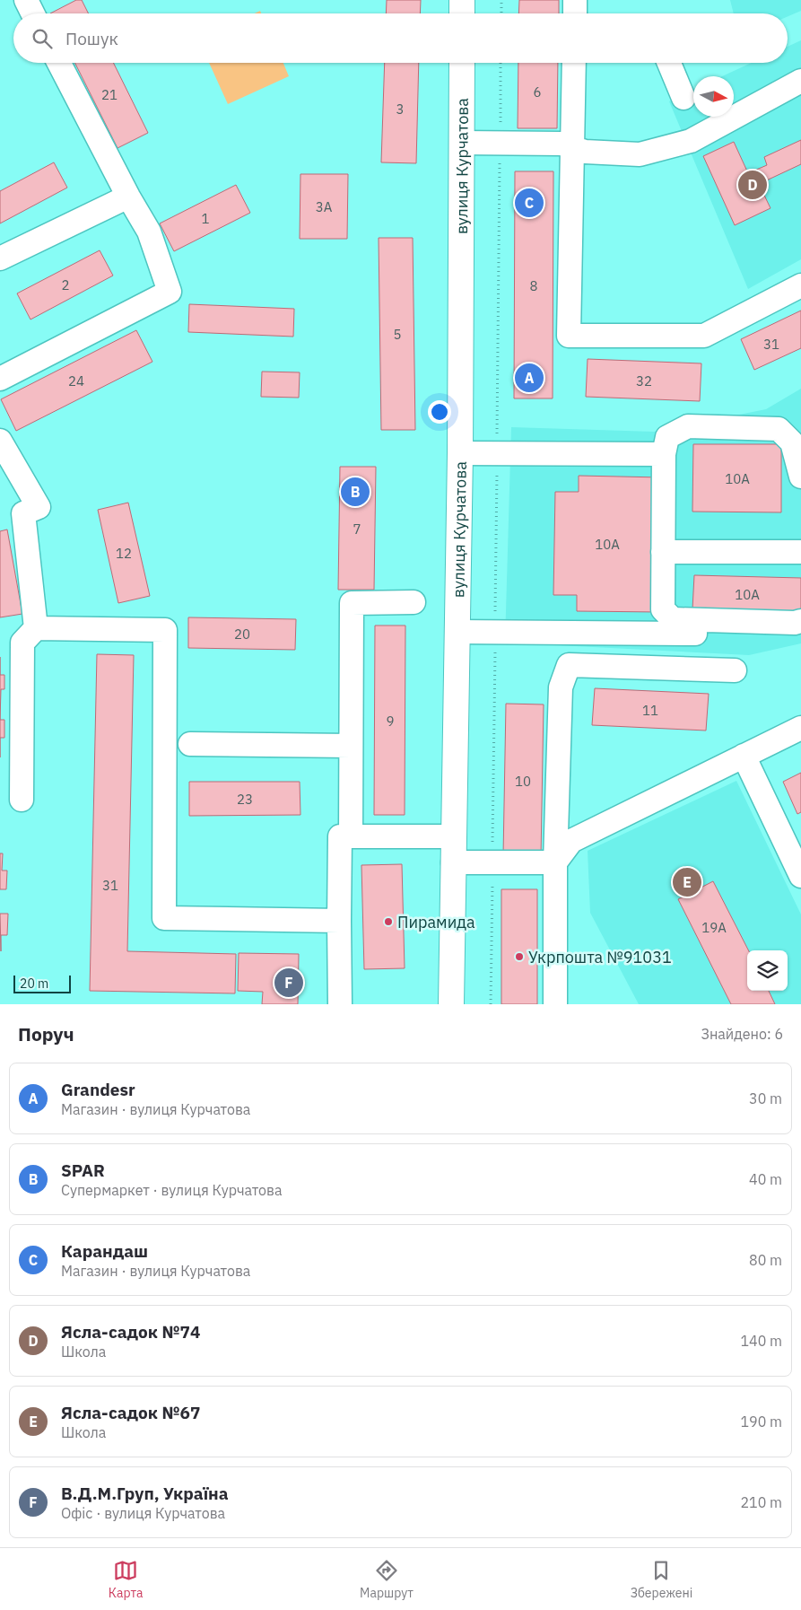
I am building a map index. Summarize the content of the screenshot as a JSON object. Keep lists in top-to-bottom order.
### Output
{
  "streets": {
    "main road": ["вулиця Курчатова"]
  },
  "places": ["Пирамида", "Укрпошта №91031"],
  "house_numbers": [
    "6",
    "21",
    "3",
    "3А",
    "1",
    "2",
    "8",
    "5",
    "31",
    "24",
    "32",
    "10А",
    "7",
    "10А",
    "12",
    "10А",
    "20",
    "11",
    "9",
    "10",
    "23",
    "31",
    "19А"
  ],
  "scale_bar": "20 m",
  "north": "right",
  "page": {
    "search": "Пошук",
    "pins": [
      "D",
      "C",
      "A",
      "B",
      "E",
      "F"
    ],
    "scale": "20 m",
    "heading": ["Поруч", "Знайдено: 6"],
    "list": [
      {
        "mark": "A",
        "name": "Grandesr",
        "note": "Магазин · вулиця Курчатова",
        "value": "30 m"
      },
      {
        "mark": "B",
        "name": "SPAR",
        "note": "Супермаркет · вулиця Курчатова",
        "value": "40 m"
      },
      {
        "mark": "C",
        "name": "Карандаш",
        "note": "Магазин · вулиця Курчатова",
        "value": "80 m"
      },
      {
        "mark": "D",
        "name": "Ясла-садок №74",
        "note": "Школа",
        "value": "140 m"
      },
      {
        "mark": "E",
        "name": "Ясла-садок №67",
        "note": "Школа",
        "value": "190 m"
      },
      {
        "mark": "F",
        "name": "В.Д.М.Груп, Україна",
        "note": "Офіс · вулиця Курчатова",
        "value": "210 m"
      }
    ],
    "nav": ["Карта", "Маршрут", "Збережені"]
  }
}
